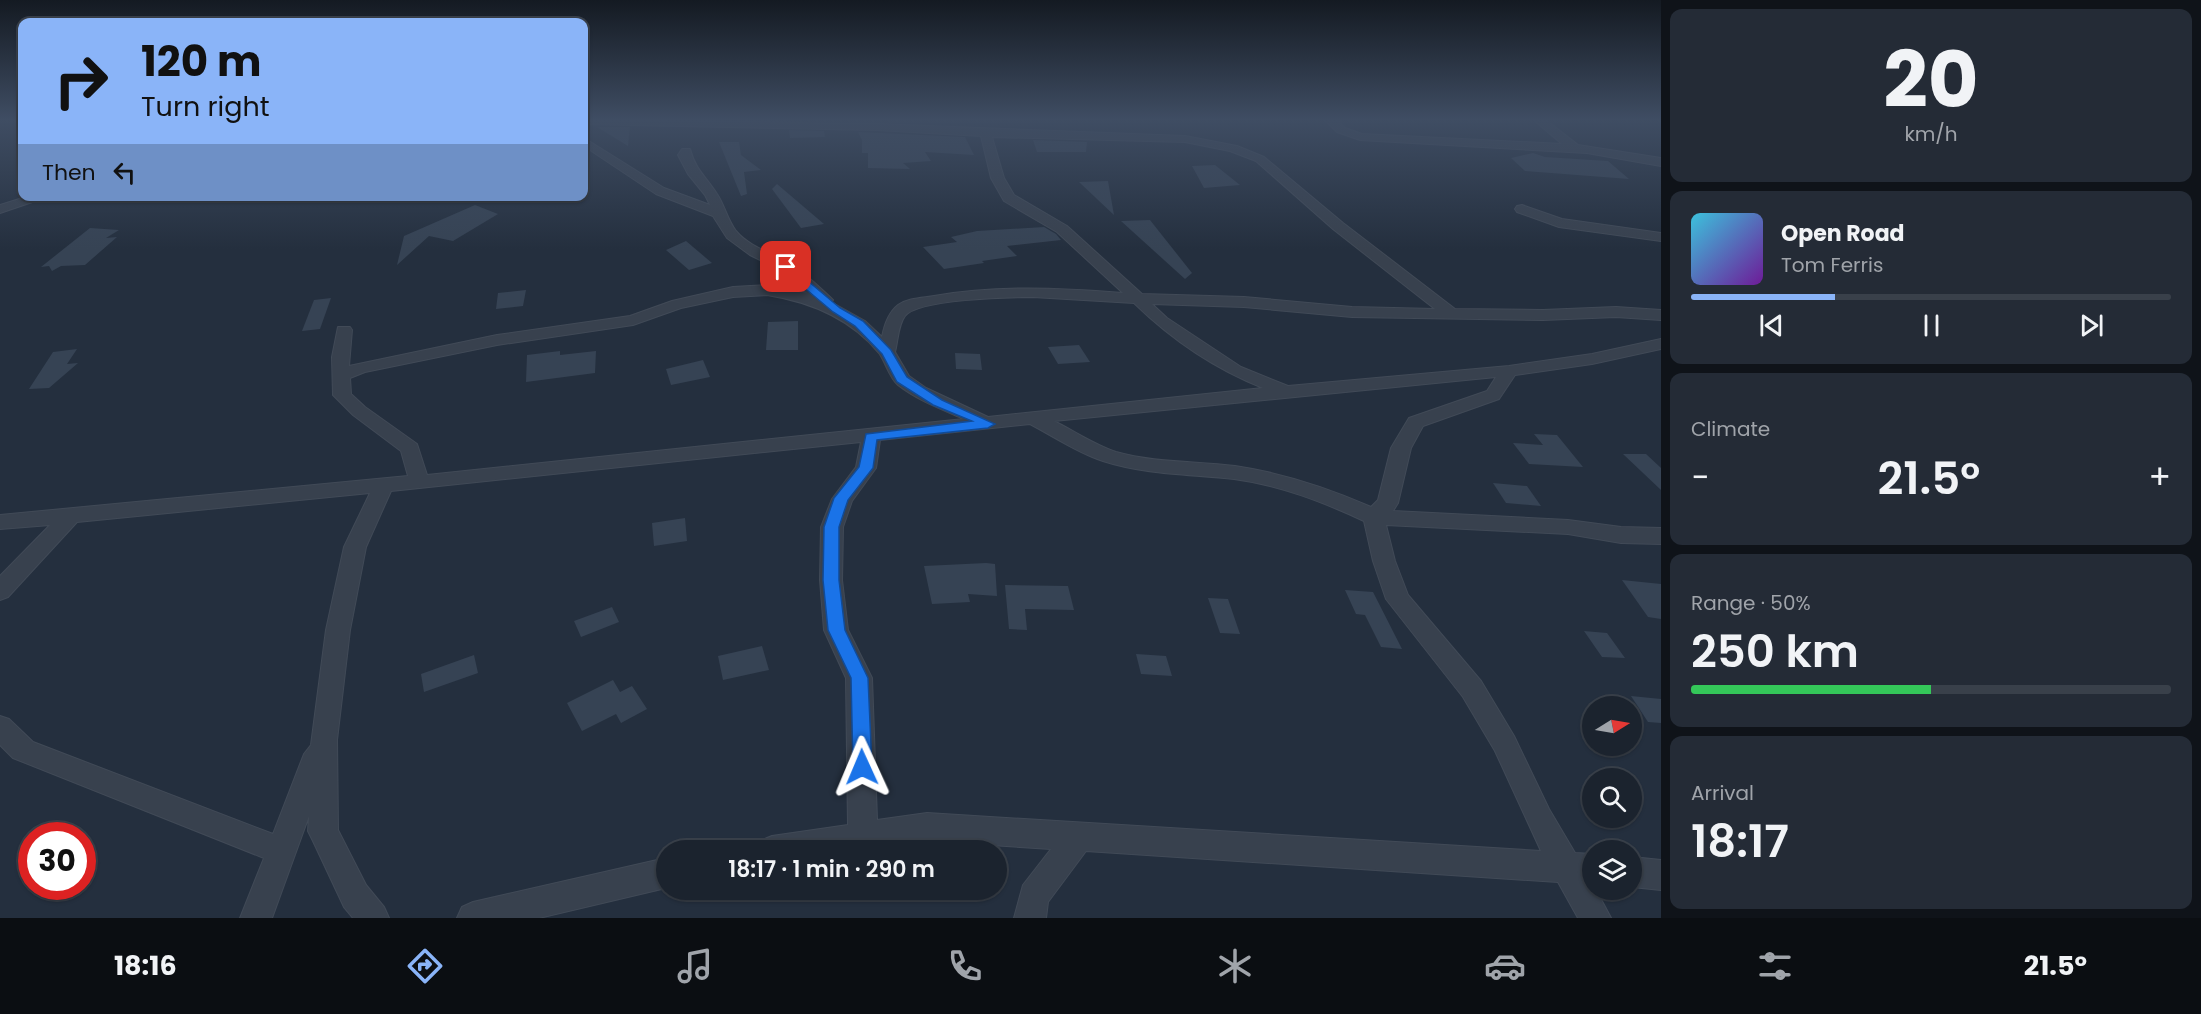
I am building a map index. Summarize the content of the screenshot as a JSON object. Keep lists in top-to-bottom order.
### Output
{
  "north": "right",
  "page": {
    "tile": [
      ["20", "km/h"],
      "Climate",
      ["Range · 50%", "250 km"],
      ["Arrival", "18:17"]
    ],
    "turn": ["120 m", "Turn right"],
    "then": "Then",
    "song": ["Open Road", "Tom Ferris"],
    "heat": ["−", "21.5°", "+"],
    "limit": "30",
    "trip": "18:17 · 1 min · 290 m",
    "tabs": ["18:16", "21.5°"]
  }
}
